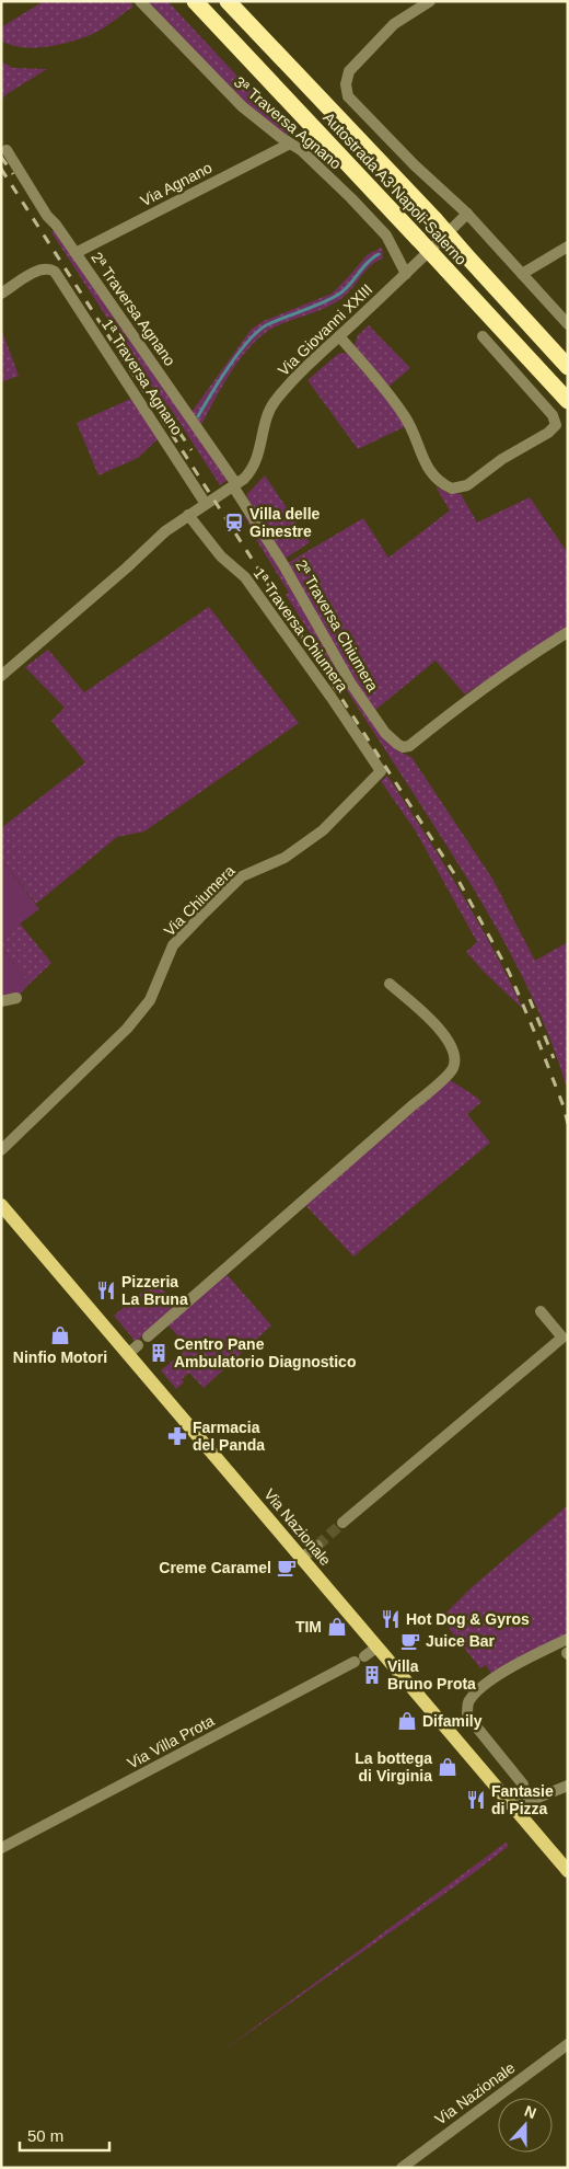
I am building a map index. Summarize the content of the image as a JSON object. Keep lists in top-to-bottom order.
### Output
{
  "streets": {
    "highway": ["Autostrada A3 Napoli-Salerno"],
    "main road": ["Via Nazionale"],
    "street": [
      "3ª Traversa Agnano",
      "Via Agnano",
      "2ª Traversa Agnano",
      "Via Giovanni XXIII",
      "1ª Traversa Agnano",
      "2ª Traversa Chiumera",
      "1ª Traversa Chiumera",
      "Via Chiumera",
      "Via Villa Prota"
    ]
  },
  "crossings": [
    ["3ª Traversa Agnano", "Via Agnano"],
    ["3ª Traversa Agnano", "Via Giovanni XXIII"],
    ["Via Agnano", "2ª Traversa Agnano"],
    ["2ª Traversa Agnano", "Via Giovanni XXIII"],
    ["2ª Traversa Agnano", "2ª Traversa Chiumera"],
    ["Via Giovanni XXIII", "1ª Traversa Agnano"],
    ["Via Giovanni XXIII", "2ª Traversa Chiumera"],
    ["Via Giovanni XXIII", "1ª Traversa Chiumera"],
    ["1ª Traversa Chiumera", "Via Chiumera"]
  ],
  "places": {
    "station": ["Villa delle Ginestre"],
    "restaurant": ["Pizzeria La Bruna", "Hot Dog & Gyros", "Fantasie di Pizza"],
    "shop": [
      "Ninfio Motori",
      "TIM",
      "Difamily",
      "La bottega di Virginia"
    ],
    "building": ["Centro Pane Ambulatorio Diagnostico", "Villa Bruno Prota"],
    "pharmacy": ["Farmacia del Panda"],
    "cafe": ["Creme Caramel", "Juice Bar"]
  },
  "scale_bar": "50 m",
  "north": "top"
}
